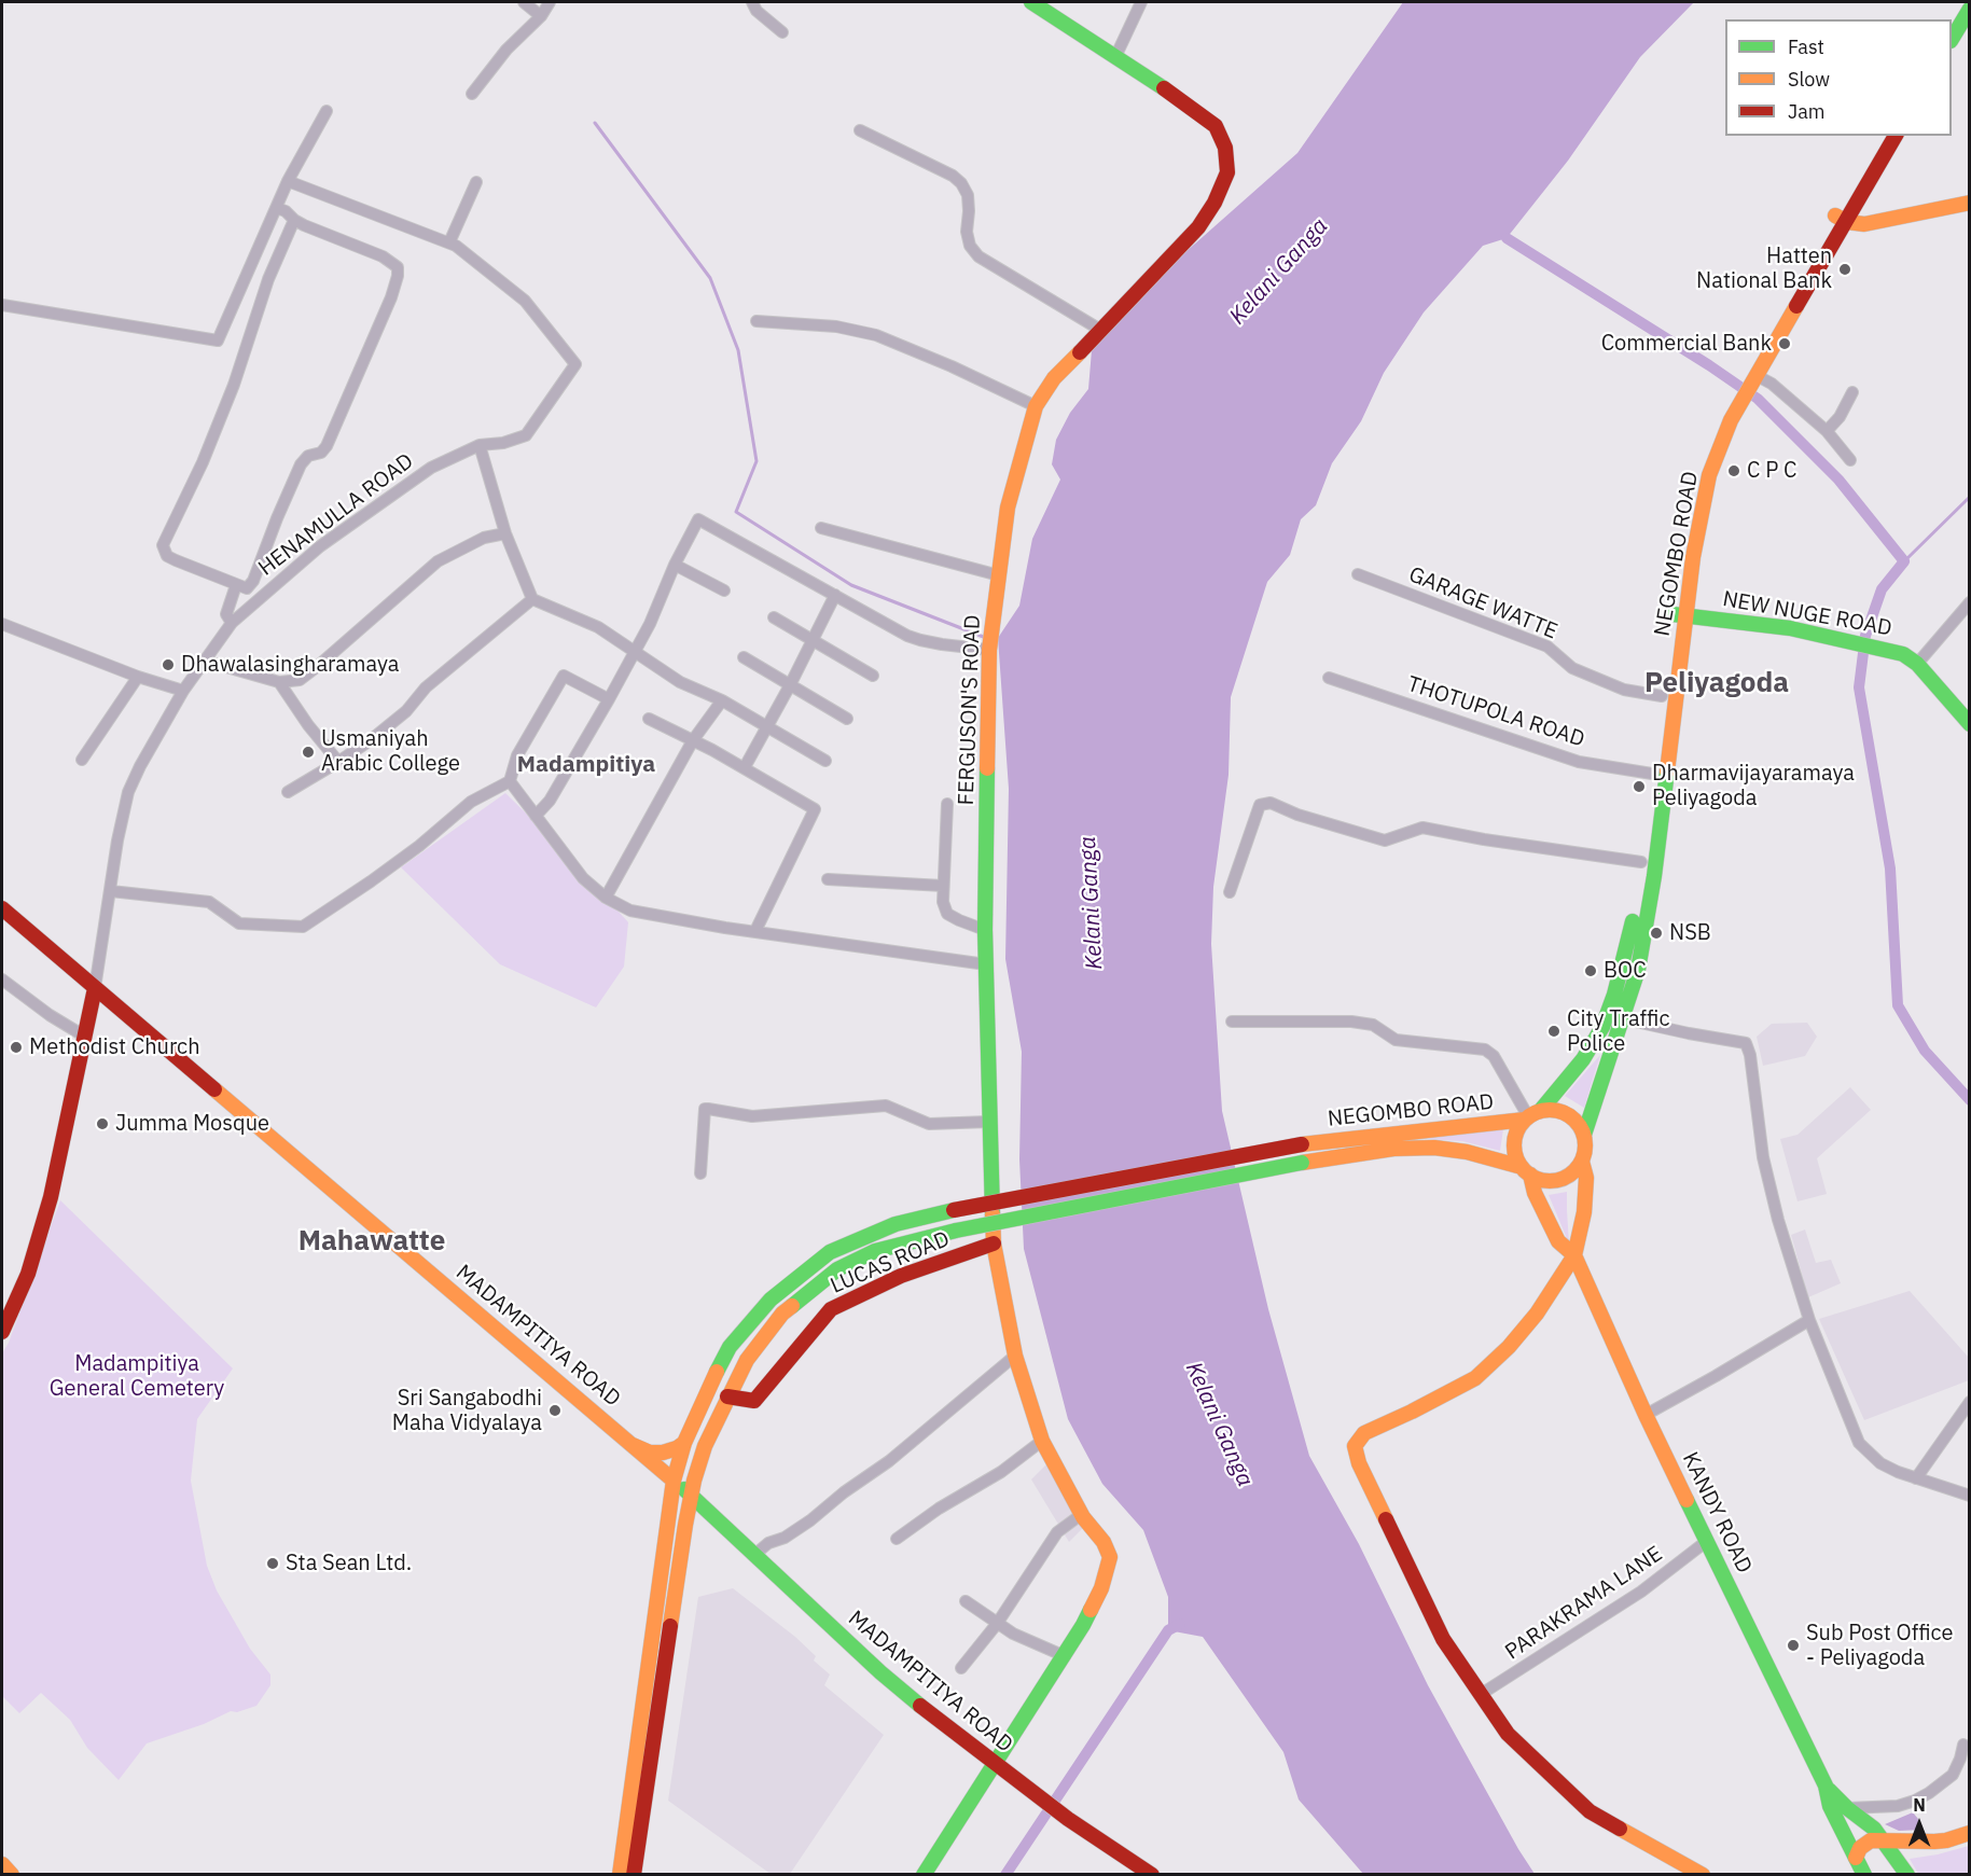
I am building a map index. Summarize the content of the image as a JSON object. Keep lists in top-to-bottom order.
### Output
{
  "streets": {
    "main road": [
      "NEGOMBO ROAD",
      "NEW NUGE ROAD",
      "FERGUSON'S ROAD",
      "LUCAS ROAD",
      "MADAMPITIYA ROAD",
      "KANDY ROAD"
    ],
    "street": [
      "HENAMULLA ROAD",
      "GARAGE WATTE",
      "THOTUPOLA ROAD",
      "PARAKRAMA LANE"
    ]
  },
  "crossings": [
    ["HENAMULLA ROAD", "MADAMPITIYA ROAD"],
    ["NEGOMBO ROAD", "GARAGE WATTE"],
    ["NEGOMBO ROAD", "NEW NUGE ROAD"],
    ["NEGOMBO ROAD", "THOTUPOLA ROAD"],
    ["NEGOMBO ROAD", "LUCAS ROAD"],
    ["NEGOMBO ROAD", "MADAMPITIYA ROAD"],
    ["NEGOMBO ROAD", "KANDY ROAD"],
    ["FERGUSON'S ROAD", "LUCAS ROAD"],
    ["KANDY ROAD", "PARAKRAMA LANE"]
  ],
  "districts": ["Peliyagoda", "Madampitiya", "Mahawatte"],
  "water": ["Kelani Ganga"],
  "parks": ["Madampitiya General Cemetery"],
  "places": [
    "Hatten National Bank",
    "Commercial Bank",
    "C P C",
    "Dhawalasingharamaya",
    "Usmaniyah Arabic College",
    "Dharmavijayaramaya Peliyagoda",
    "NSB",
    "BOC",
    "City Traffic Police",
    "Methodist Church",
    "Jumma Mosque",
    "Sri Sangabodhi Maha Vidyalaya",
    "Sta Sean Ltd.",
    "Sub Post Office - Peliyagoda"
  ],
  "legend": ["Fast", "Slow", "Jam"],
  "north": "top"
}
